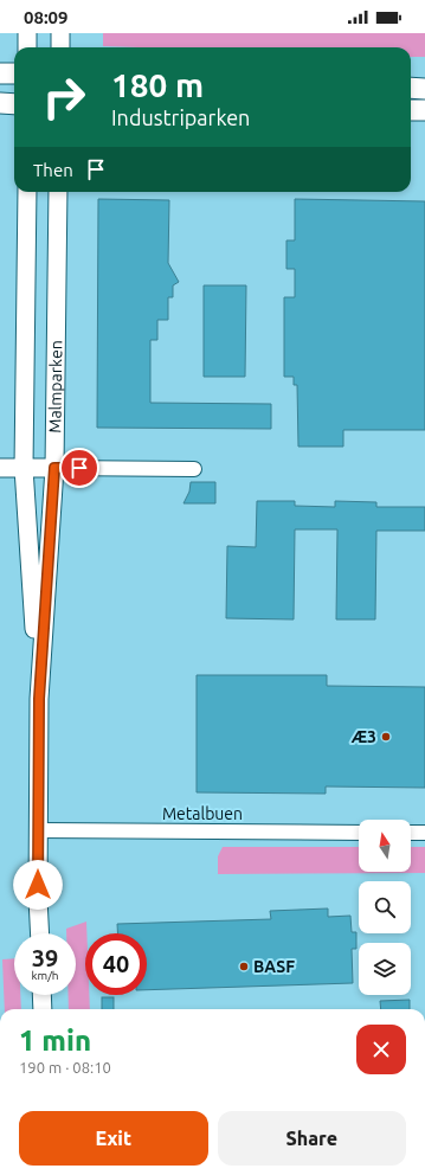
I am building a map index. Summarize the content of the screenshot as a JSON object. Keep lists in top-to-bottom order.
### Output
{
  "streets": {
    "street": ["Malmparken", "Metalbuen"]
  },
  "crossings": [
    ["Malmparken", "Metalbuen"]
  ],
  "places": ["Æ3", "BASF"],
  "north": "top",
  "page": {
    "status": "08:09",
    "turn": ["180 m", "Industriparken"],
    "then": "Then",
    "speed": "39 km/h",
    "limit": "40",
    "heading": ["1 min", "190 m · 08:10"],
    "buttons": ["Exit", "Share"]
  }
}
